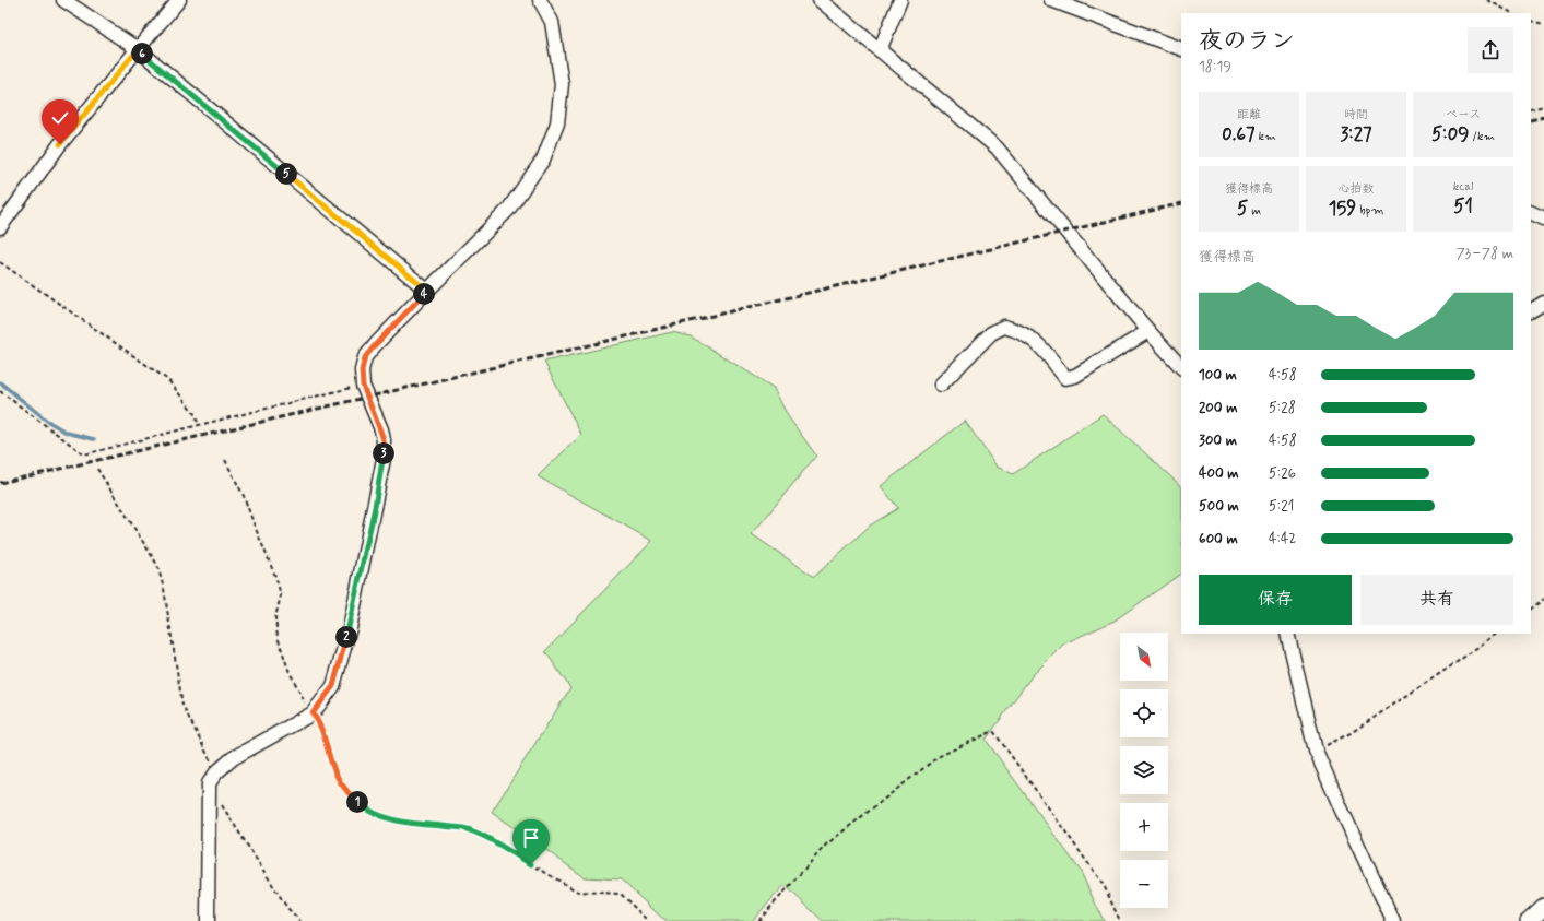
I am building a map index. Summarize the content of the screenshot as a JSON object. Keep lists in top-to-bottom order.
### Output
{
  "north": "bottom right",
  "page": {
    "heading": ["夜のラン", "18:19"],
    "pins": [
      "6",
      "5",
      "4",
      "3",
      "2",
      "1"
    ],
    "stats": [
      ["距離", "0.67 km"],
      ["時間", "3:27"],
      ["ペース", "5:09 /km"],
      ["獲得標高", "5 m"],
      ["心拍数", "159 bpm"],
      ["kcal", "51"]
    ],
    "chart": ["獲得標高", "73–78 m"],
    "list": [
      {
        "name": "100 m",
        "note": "4:58"
      },
      {
        "name": "200 m",
        "note": "5:28"
      },
      {
        "name": "300 m",
        "note": "4:58"
      },
      {
        "name": "400 m",
        "note": "5:26"
      },
      {
        "name": "500 m",
        "note": "5:21"
      },
      {
        "name": "600 m",
        "note": "4:42"
      }
    ],
    "buttons": ["保存", "共有"],
    "map_buttons": ["+", "−"]
  }
}
